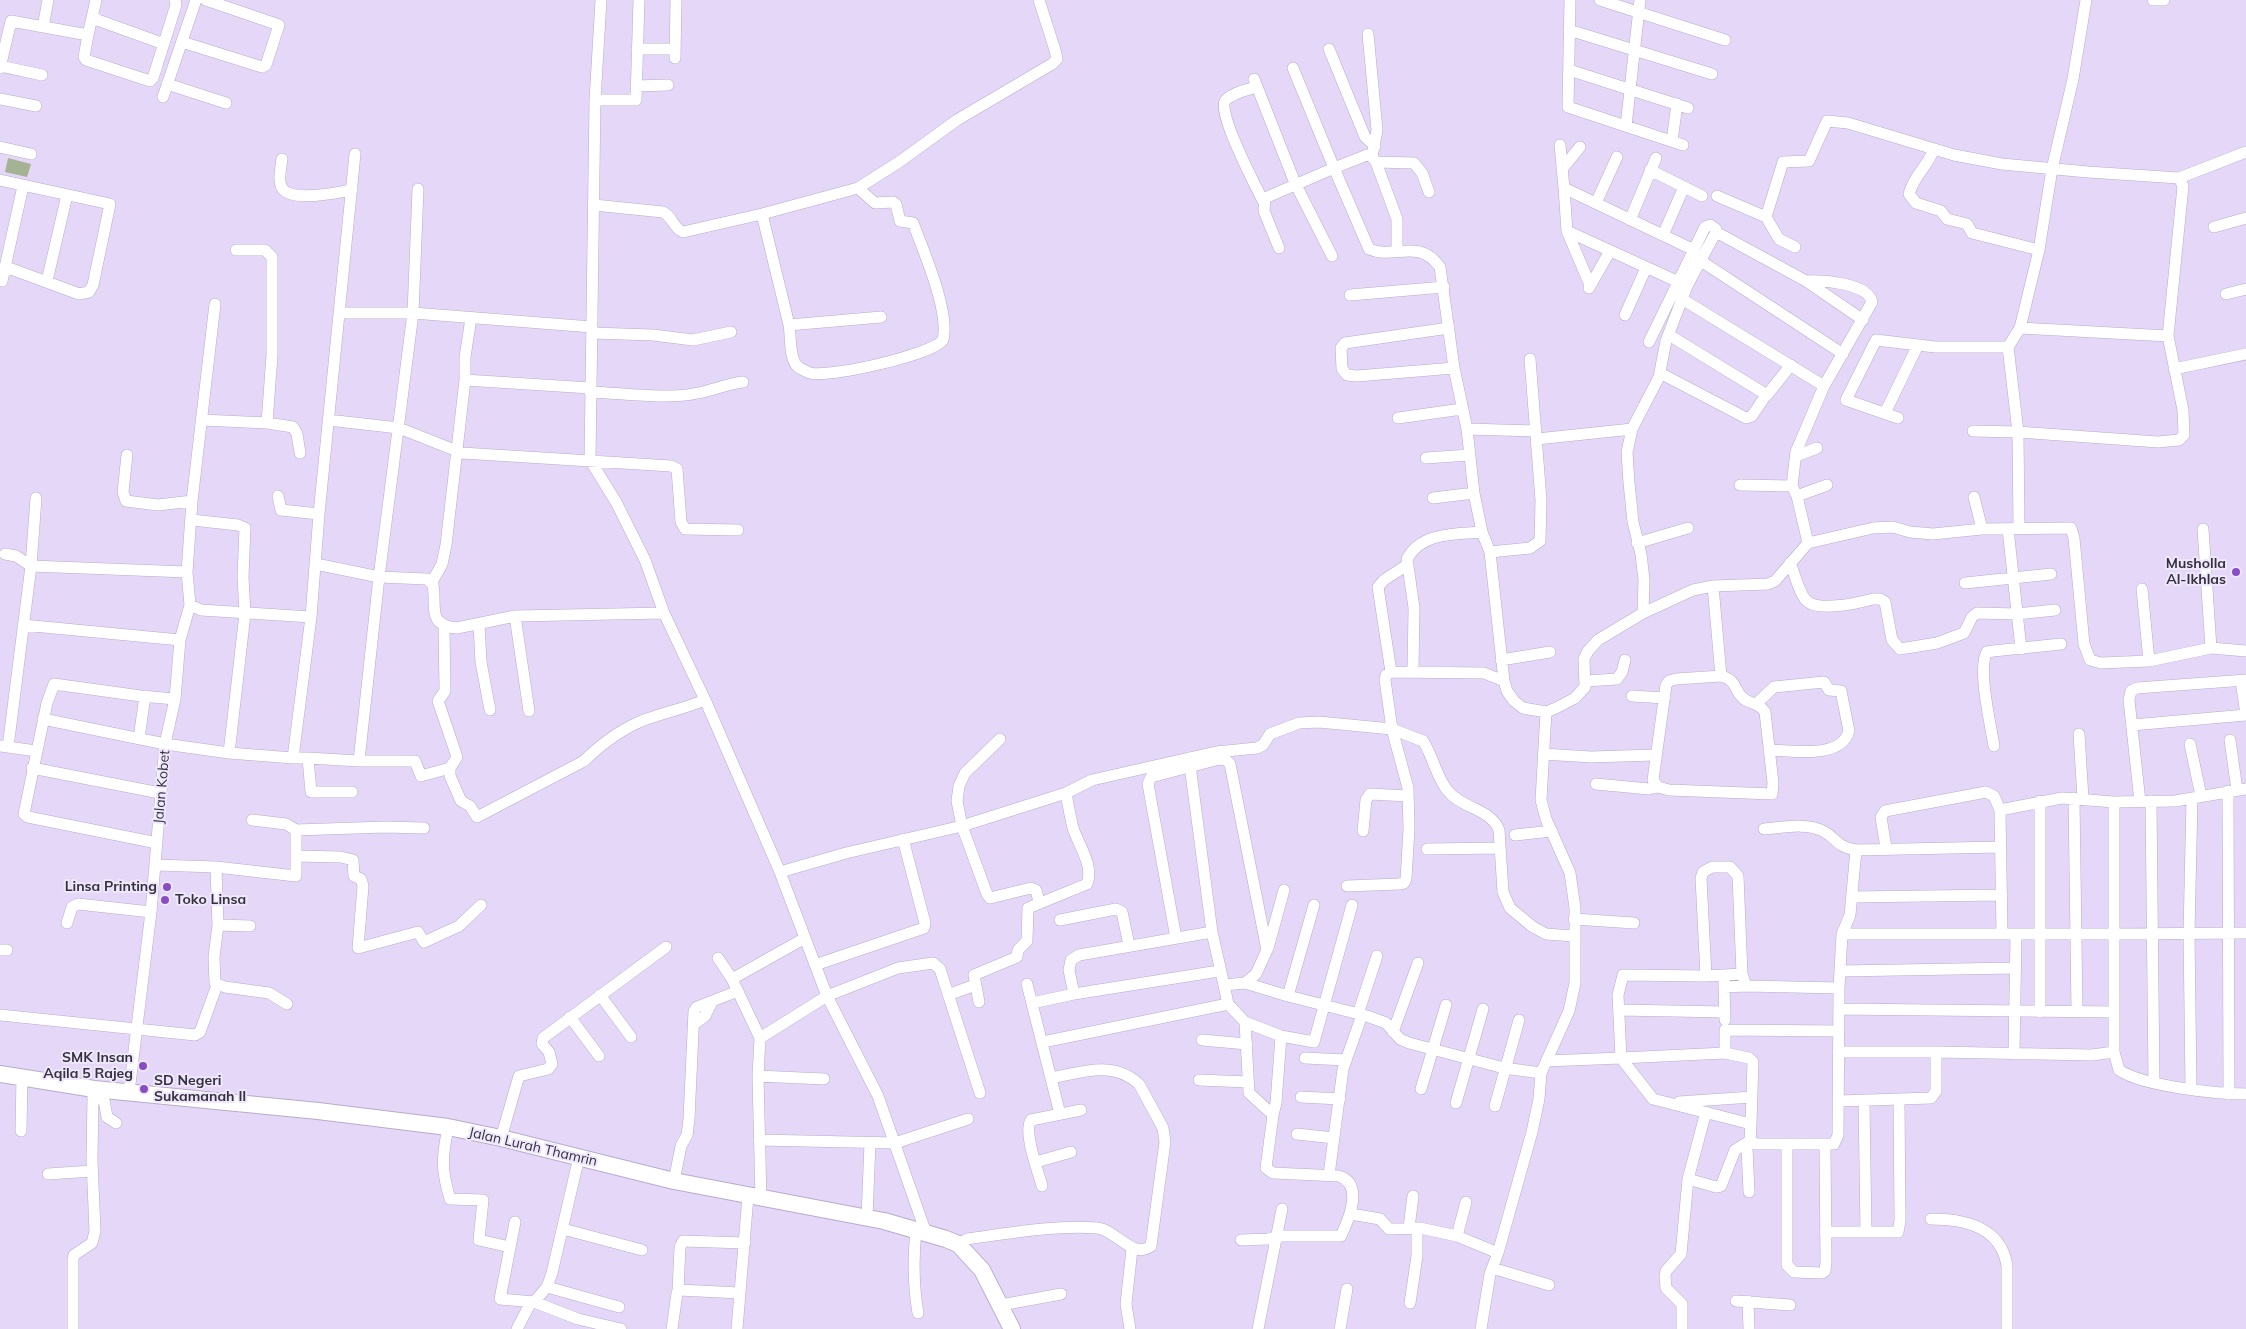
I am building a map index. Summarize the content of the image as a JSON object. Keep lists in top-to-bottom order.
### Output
{
  "streets": {
    "street": ["Jalan Kobet", "Jalan Lurah Thamrin"]
  },
  "crossings": [
    ["Jalan Kobet", "Jalan Lurah Thamrin"]
  ],
  "places": [
    "Musholla Al-Ikhlas",
    "Linsa Printing",
    "Toko Linsa",
    "SMK Insan Aqila 5 Rajeg",
    "SD Negeri Sukamanah II"
  ]
}
